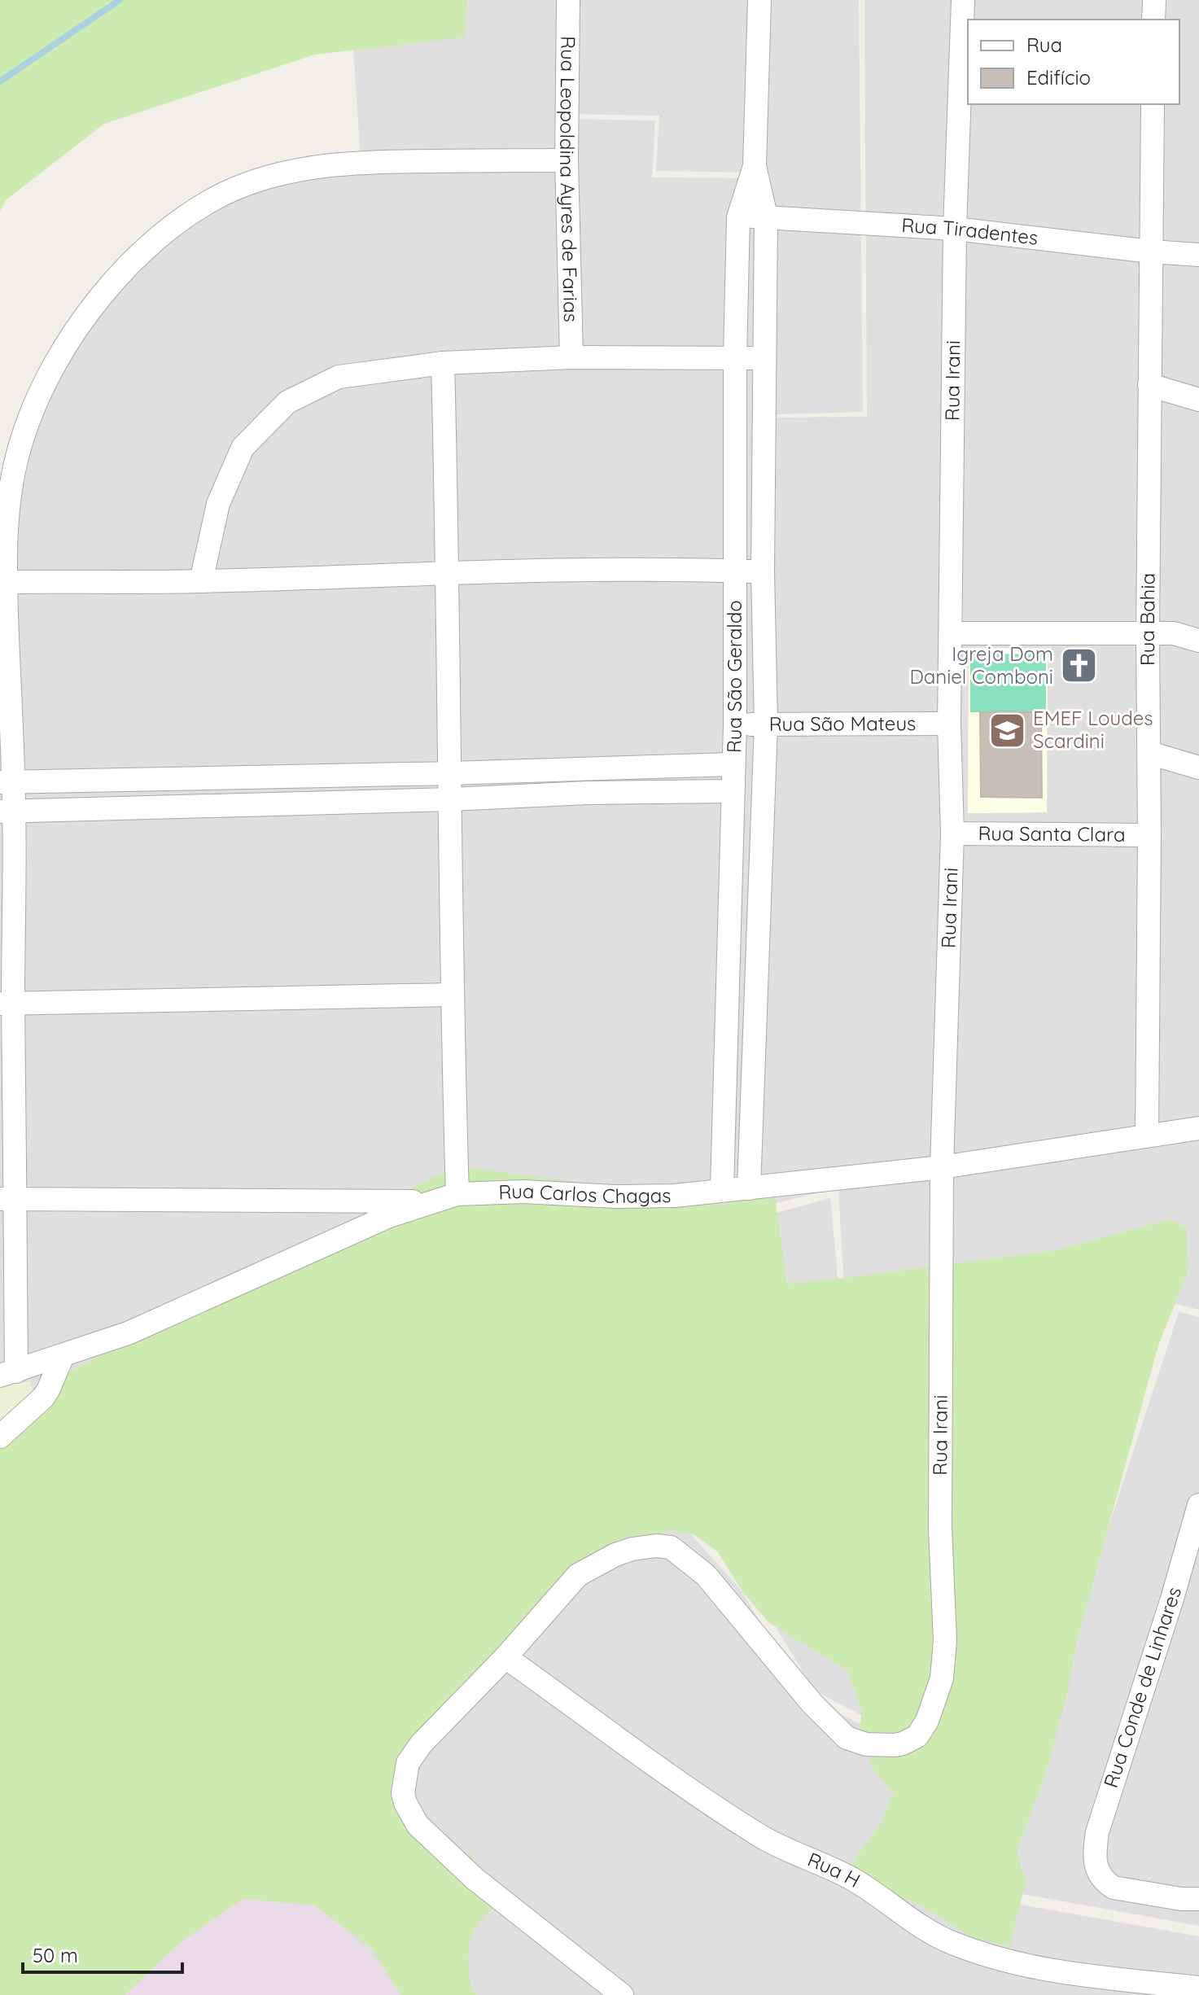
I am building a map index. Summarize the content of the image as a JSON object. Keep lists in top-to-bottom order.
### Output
{
  "streets": {
    "street": [
      "Rua Leopoldina Ayres de Farias",
      "Rua Tiradentes",
      "Rua Irani",
      "Rua Bahia",
      "Rua São Geraldo",
      "Rua São Mateus",
      "Rua Santa Clara",
      "Rua Carlos Chagas",
      "Rua Conde de Linhares",
      "Rua H"
    ]
  },
  "crossings": [
    ["Rua Tiradentes", "Rua Irani"],
    ["Rua Tiradentes", "Rua Bahia"],
    ["Rua Tiradentes", "Rua São Geraldo"],
    ["Rua Irani", "Rua São Mateus"],
    ["Rua Irani", "Rua Santa Clara"],
    ["Rua Irani", "Rua Carlos Chagas"],
    ["Rua Irani", "Rua H"],
    ["Rua Bahia", "Rua Santa Clara"],
    ["Rua Bahia", "Rua Carlos Chagas"],
    ["Rua São Geraldo", "Rua São Mateus"],
    ["Rua São Geraldo", "Rua Carlos Chagas"]
  ],
  "places": {
    "church": ["Igreja Dom Daniel Comboni"],
    "school or university": ["EMEF Loudes Scardini"]
  },
  "legend": ["Rua", "Edifício"],
  "scale_bar": "50 m"
}
